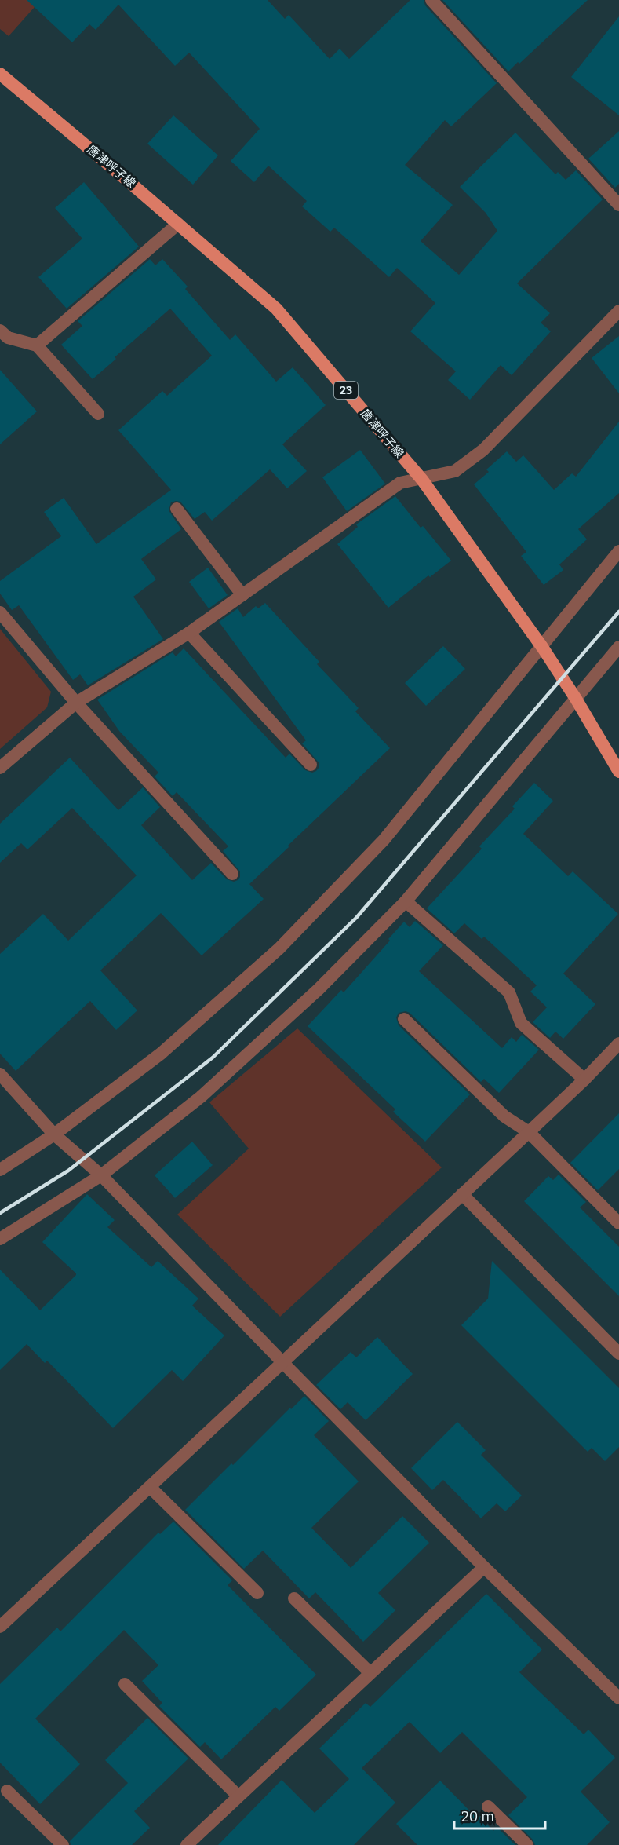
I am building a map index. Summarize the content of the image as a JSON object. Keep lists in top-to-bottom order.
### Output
{
  "streets": {
    "main road": ["唐津呼子線", "23"]
  },
  "scale_bar": "20 m"
}
